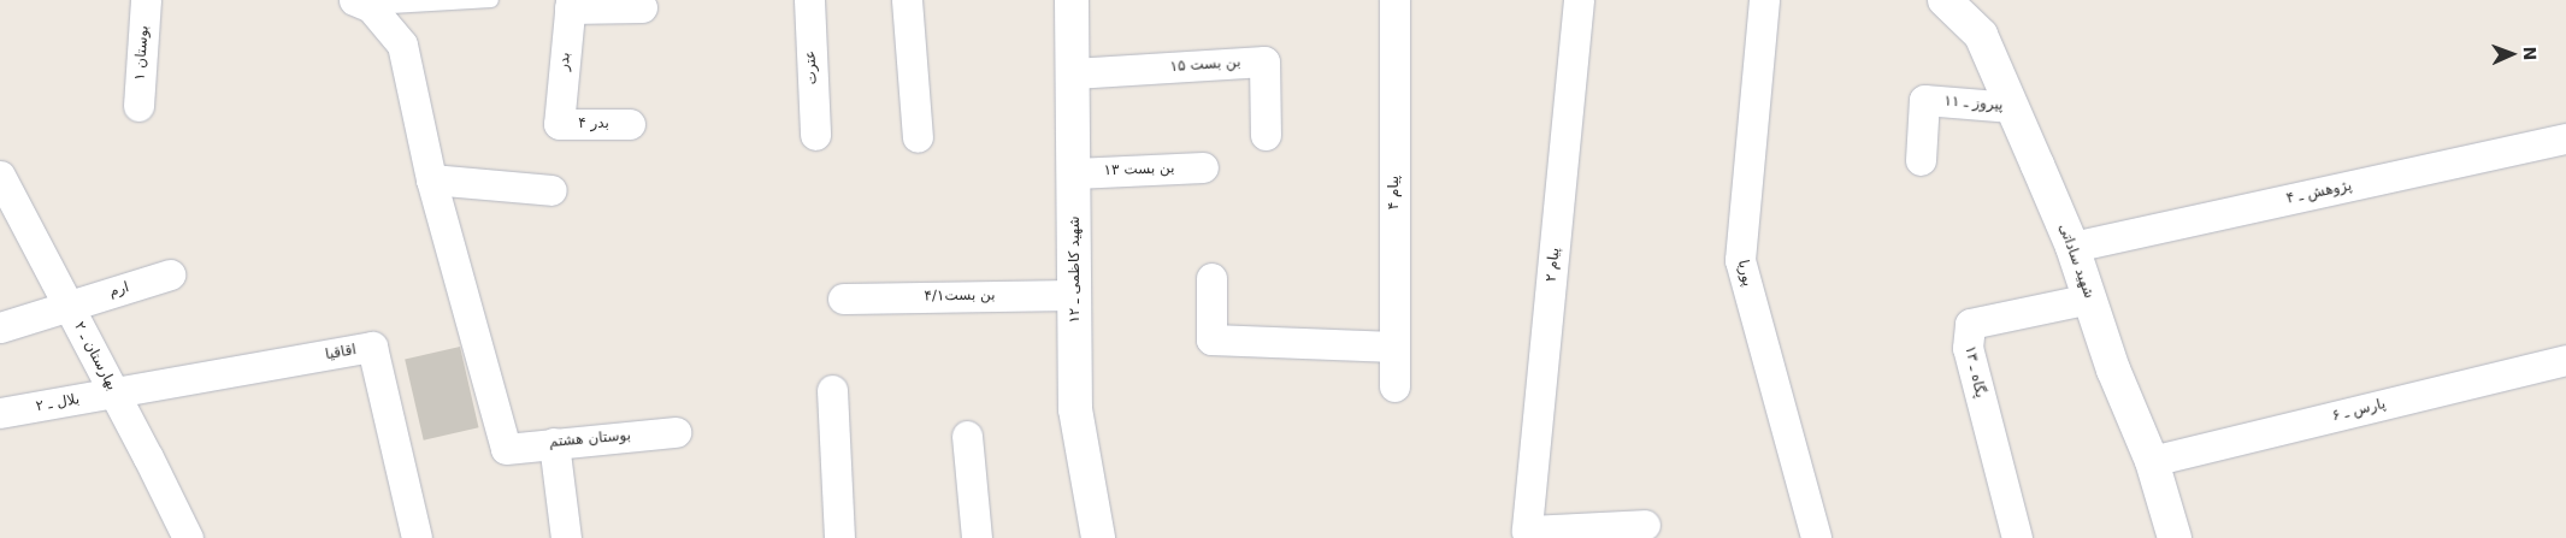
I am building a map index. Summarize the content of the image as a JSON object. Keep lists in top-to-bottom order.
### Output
{
  "streets": {
    "street": [
      "بوستان ۱",
      "بدر",
      "بن بست ۱۵",
      "عترت",
      "پیروز ـ ۱۱",
      "بدر ۴",
      "بن بست ۱۳",
      "پیام ۴",
      "پژوهش ـ ۴",
      "شهید ساداتی",
      "پیام ۲",
      "شهید کاظمی ـ ۱۲",
      "پوریا",
      "ارم",
      "بن بست۴/۱",
      "اقاقیا",
      "بهارستان ـ ۲",
      "پگاه ـ ۱۳",
      "بلال ـ ۲",
      "پارس ـ ۶",
      "بوستان هشتم"
    ]
  },
  "crossings": [
    ["بدر", "بدر ۴"],
    ["بن بست ۱۵", "شهید کاظمی ـ ۱۲"],
    ["پیروز ـ ۱۱", "شهید ساداتی"],
    ["بن بست ۱۳", "شهید کاظمی ـ ۱۲"],
    ["پژوهش ـ ۴", "شهید ساداتی"],
    ["شهید ساداتی", "پگاه ـ ۱۳"],
    ["شهید ساداتی", "پارس ـ ۶"],
    ["شهید کاظمی ـ ۱۲", "بن بست۴/۱"],
    ["ارم", "بهارستان ـ ۲"],
    ["اقاقیا", "بهارستان ـ ۲"],
    ["اقاقیا", "بلال ـ ۲"],
    ["بهارستان ـ ۲", "بلال ـ ۲"]
  ],
  "north": "right"
}
